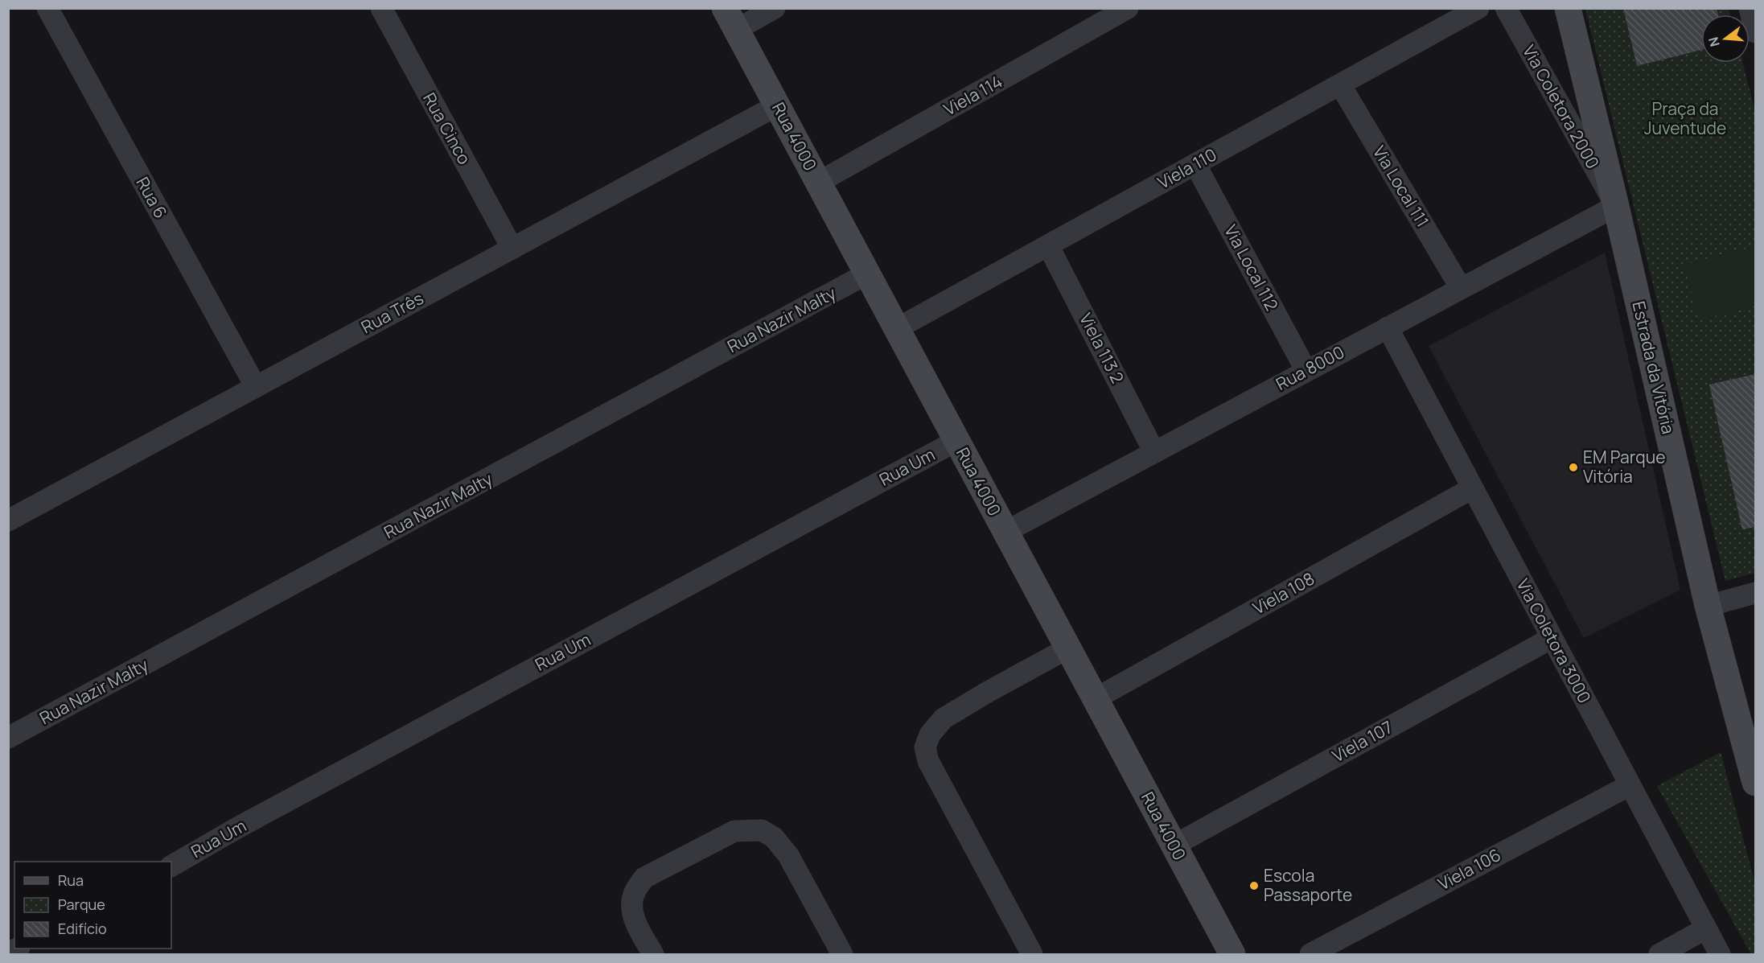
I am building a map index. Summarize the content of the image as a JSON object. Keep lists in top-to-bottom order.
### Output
{
  "streets": {
    "street": [
      "Viela 114",
      "Via Coletora 2000",
      "Rua Cinco",
      "Rua 4000",
      "Viela 110",
      "Via Local 111",
      "Rua 6",
      "Via Local 112",
      "Rua Três",
      "Rua Nazir Malty",
      "Viela 113 2",
      "Estrada da Vitória",
      "Rua 8000",
      "Rua Um",
      "Viela 108",
      "Via Coletora 3000",
      "Viela 107",
      "Viela 106"
    ]
  },
  "crossings": [
    ["Viela 114", "Rua 4000"],
    ["Via Coletora 2000", "Estrada da Vitória"],
    ["Via Coletora 2000", "Rua 8000"],
    ["Rua Cinco", "Rua Três"],
    ["Rua 4000", "Viela 110"],
    ["Rua 4000", "Rua Três"],
    ["Rua 4000", "Rua Nazir Malty"],
    ["Rua 4000", "Rua 8000"],
    ["Rua 4000", "Rua Um"],
    ["Rua 4000", "Viela 108"],
    ["Rua 4000", "Viela 107"],
    ["Viela 110", "Via Local 111"],
    ["Viela 110", "Via Local 112"],
    ["Viela 110", "Viela 113 2"],
    ["Via Local 111", "Rua 8000"],
    ["Rua 6", "Rua Três"],
    ["Via Local 112", "Rua 8000"],
    ["Viela 113 2", "Rua 8000"],
    ["Estrada da Vitória", "Rua 8000"],
    ["Rua 8000", "Via Coletora 3000"],
    ["Viela 108", "Via Coletora 3000"],
    ["Via Coletora 3000", "Viela 107"],
    ["Via Coletora 3000", "Viela 106"]
  ],
  "parks": ["Praça da Juventude"],
  "places": ["EM Parque Vitória", "Escola Passaporte"],
  "legend": ["Rua", "Parque", "Edifício"],
  "north": "left"
}
